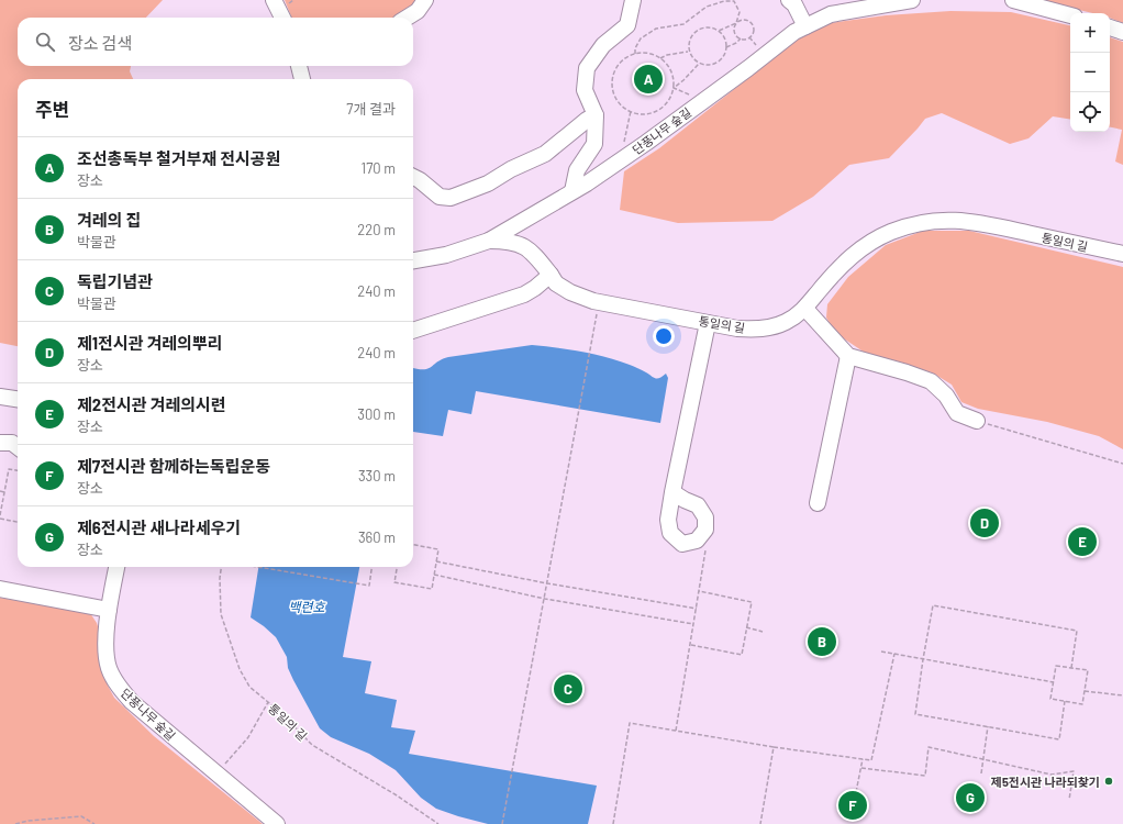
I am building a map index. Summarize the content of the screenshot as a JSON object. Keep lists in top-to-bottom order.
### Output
{
  "streets": {
    "street": ["단풍나무 숲길", "통일의 길"]
  },
  "crossings": [
    ["단풍나무 숲길", "통일의 길"]
  ],
  "water": ["백련호"],
  "places": ["제5전시관 나라되찾기"],
  "page": {
    "map_buttons": ["+", "−"],
    "search": "장소 검색",
    "pins": [
      "A",
      "D",
      "E",
      "B",
      "C",
      "G",
      "F"
    ],
    "heading": ["주변", "7개 결과"],
    "list": [
      {
        "mark": "A",
        "name": "조선총독부 철거부재 전시공원",
        "note": "장소",
        "value": "170 m"
      },
      {
        "mark": "B",
        "name": "겨레의 집",
        "note": "박물관",
        "value": "220 m"
      },
      {
        "mark": "C",
        "name": "독립기념관",
        "note": "박물관",
        "value": "240 m"
      },
      {
        "mark": "D",
        "name": "제1전시관 겨레의뿌리",
        "note": "장소",
        "value": "240 m"
      },
      {
        "mark": "E",
        "name": "제2전시관 겨레의시련",
        "note": "장소",
        "value": "300 m"
      },
      {
        "mark": "F",
        "name": "제7전시관 함께하는독립운동",
        "note": "장소",
        "value": "330 m"
      },
      {
        "mark": "G",
        "name": "제6전시관 새나라세우기",
        "note": "장소",
        "value": "360 m"
      }
    ]
  }
}
